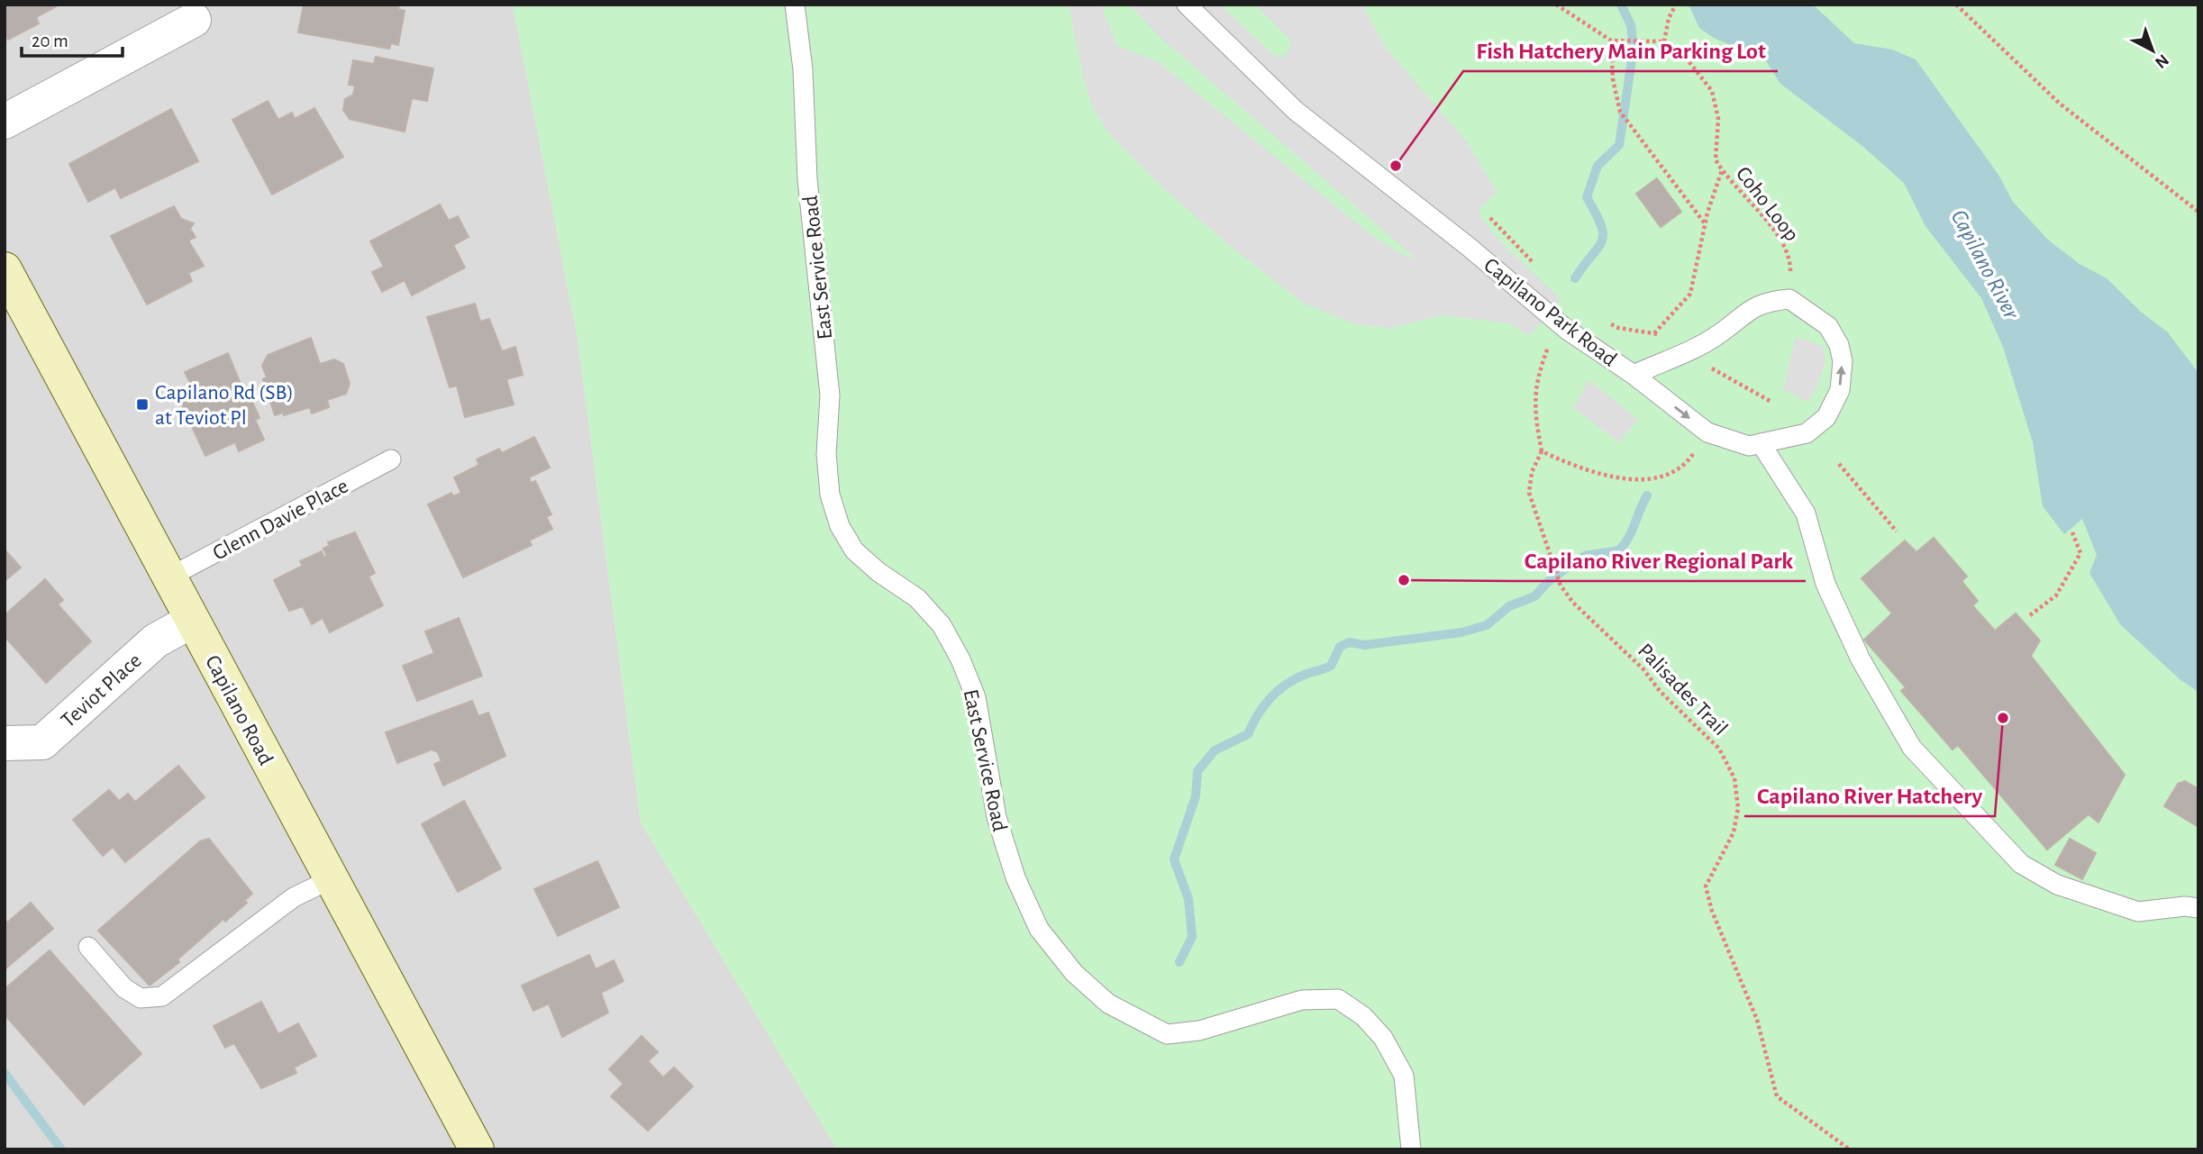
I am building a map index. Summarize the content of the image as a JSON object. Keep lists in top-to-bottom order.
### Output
{
  "streets": {
    "main road": ["Capilano Road"],
    "street": ["Teviot Place"],
    "lane": ["East Service Road", "Capilano Park Road", "Glenn Davie Place"],
    "path": ["Coho Loop", "Palisades Trail"]
  },
  "crossings": [
    ["Coho Loop", "Capilano Park Road"],
    ["Glenn Davie Place", "Capilano Road"],
    ["Teviot Place", "Capilano Road"]
  ],
  "water": ["Capilano River"],
  "places": {
    "other": ["Fish Hatchery Main Parking Lot", "Capilano River Regional Park", "Capilano River Hatchery"],
    "transit": ["Capilano Rd (SB) at Teviot Pl"]
  },
  "scale_bar": "20 m",
  "north": "bottom right"
}
